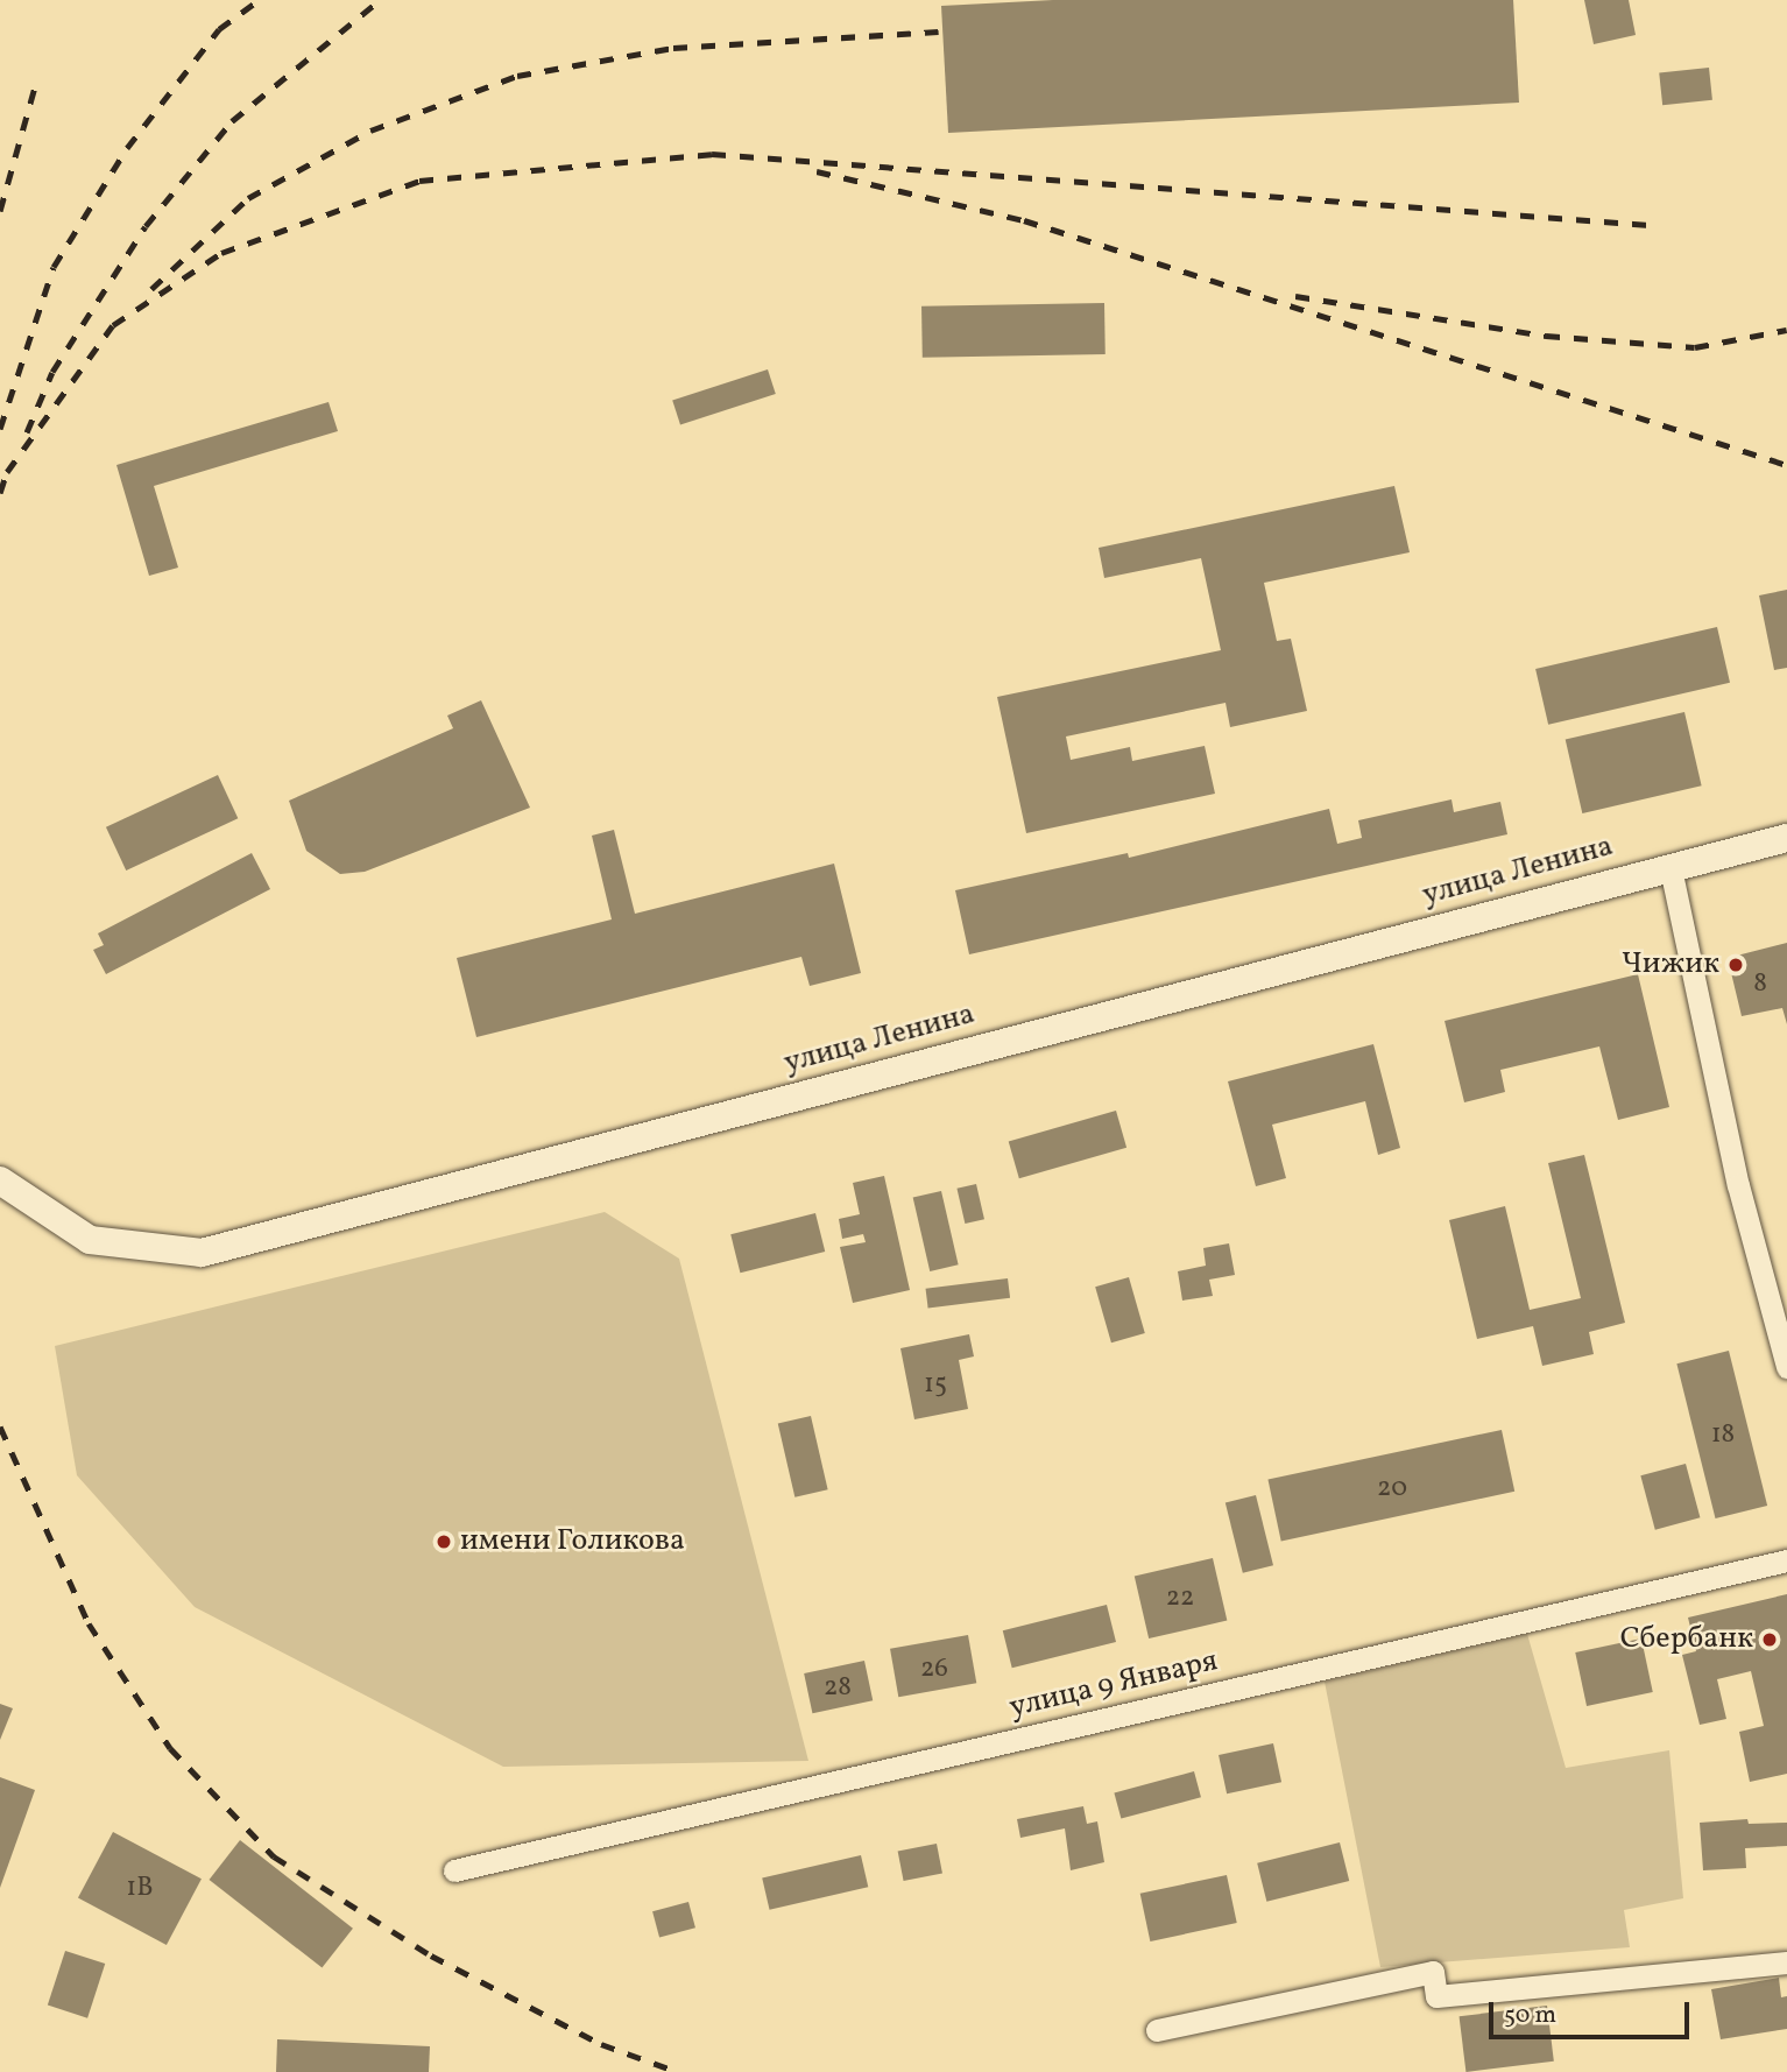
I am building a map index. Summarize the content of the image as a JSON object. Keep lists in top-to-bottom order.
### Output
{
  "streets": {
    "street": ["улица Ленина", "улица 9 Января"]
  },
  "places": ["Чижик", "имени Голикова", "Сбербанк"],
  "house_numbers": [
    "8",
    "15",
    "18",
    "20",
    "22",
    "26",
    "28",
    "1В"
  ],
  "scale_bar": "50 m"
}
